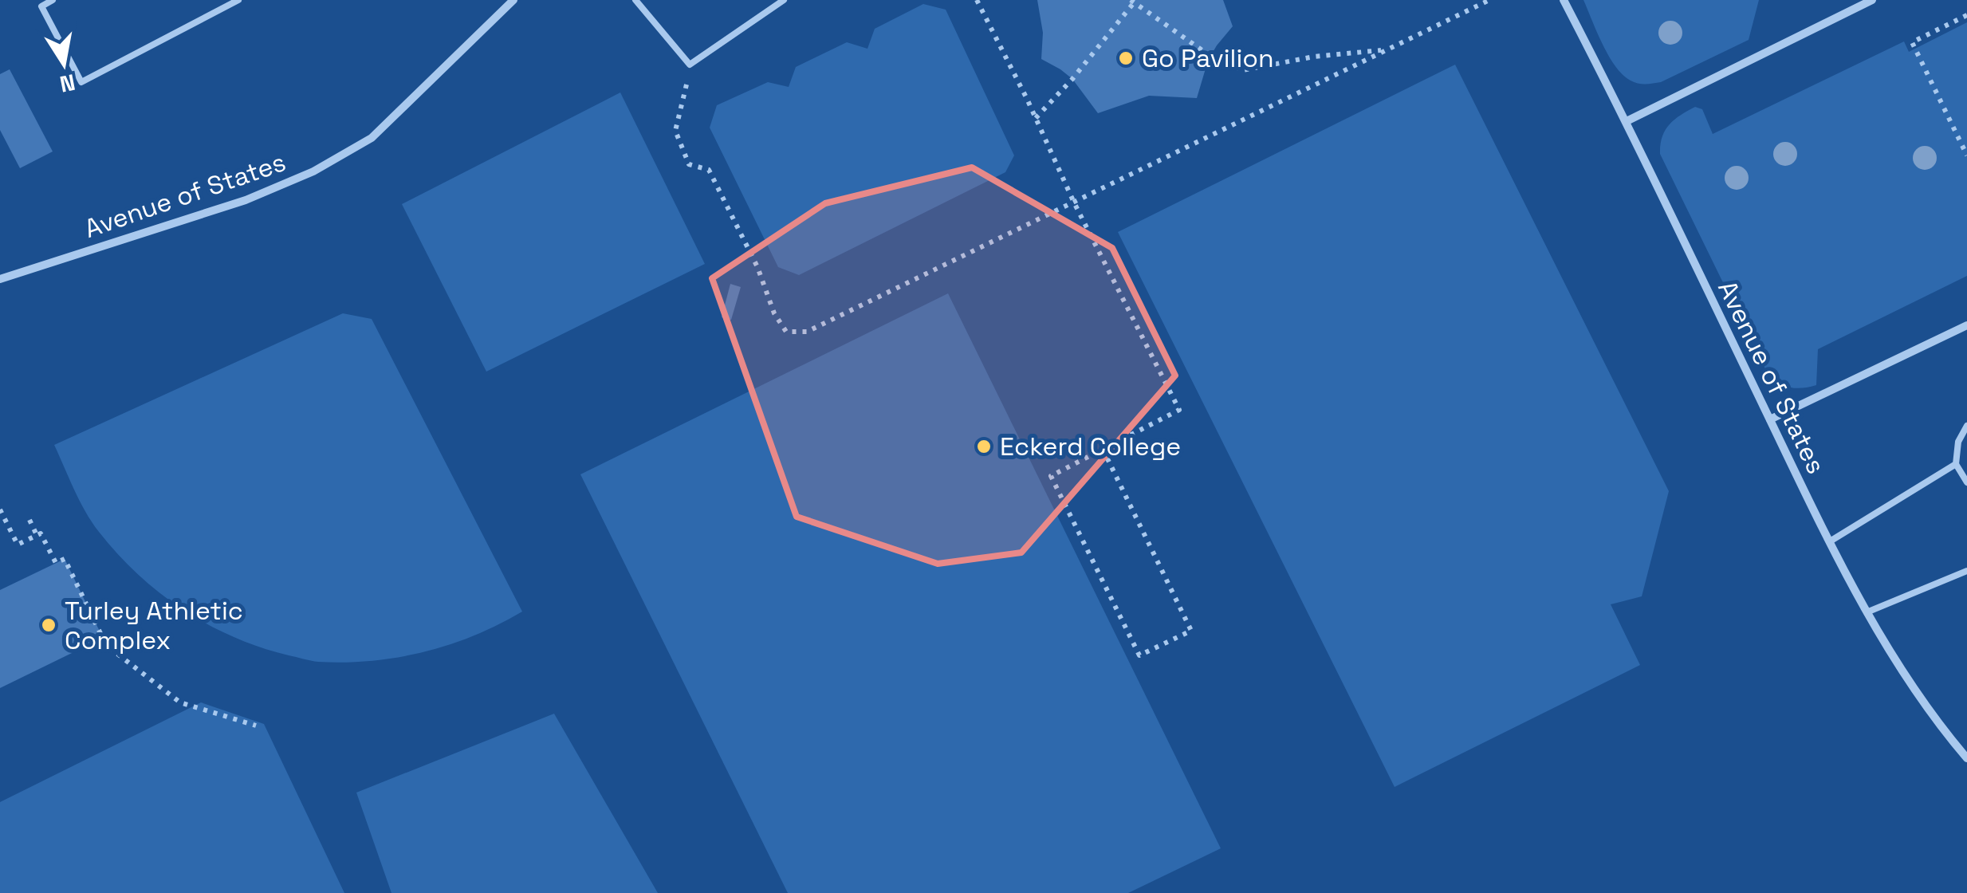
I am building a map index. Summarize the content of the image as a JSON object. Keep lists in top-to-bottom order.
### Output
{
  "streets": {
    "street": ["Avenue of States"]
  },
  "places": ["Go Pavilion", "Eckerd College", "Turley Athletic Complex"],
  "north": "bottom"
}
